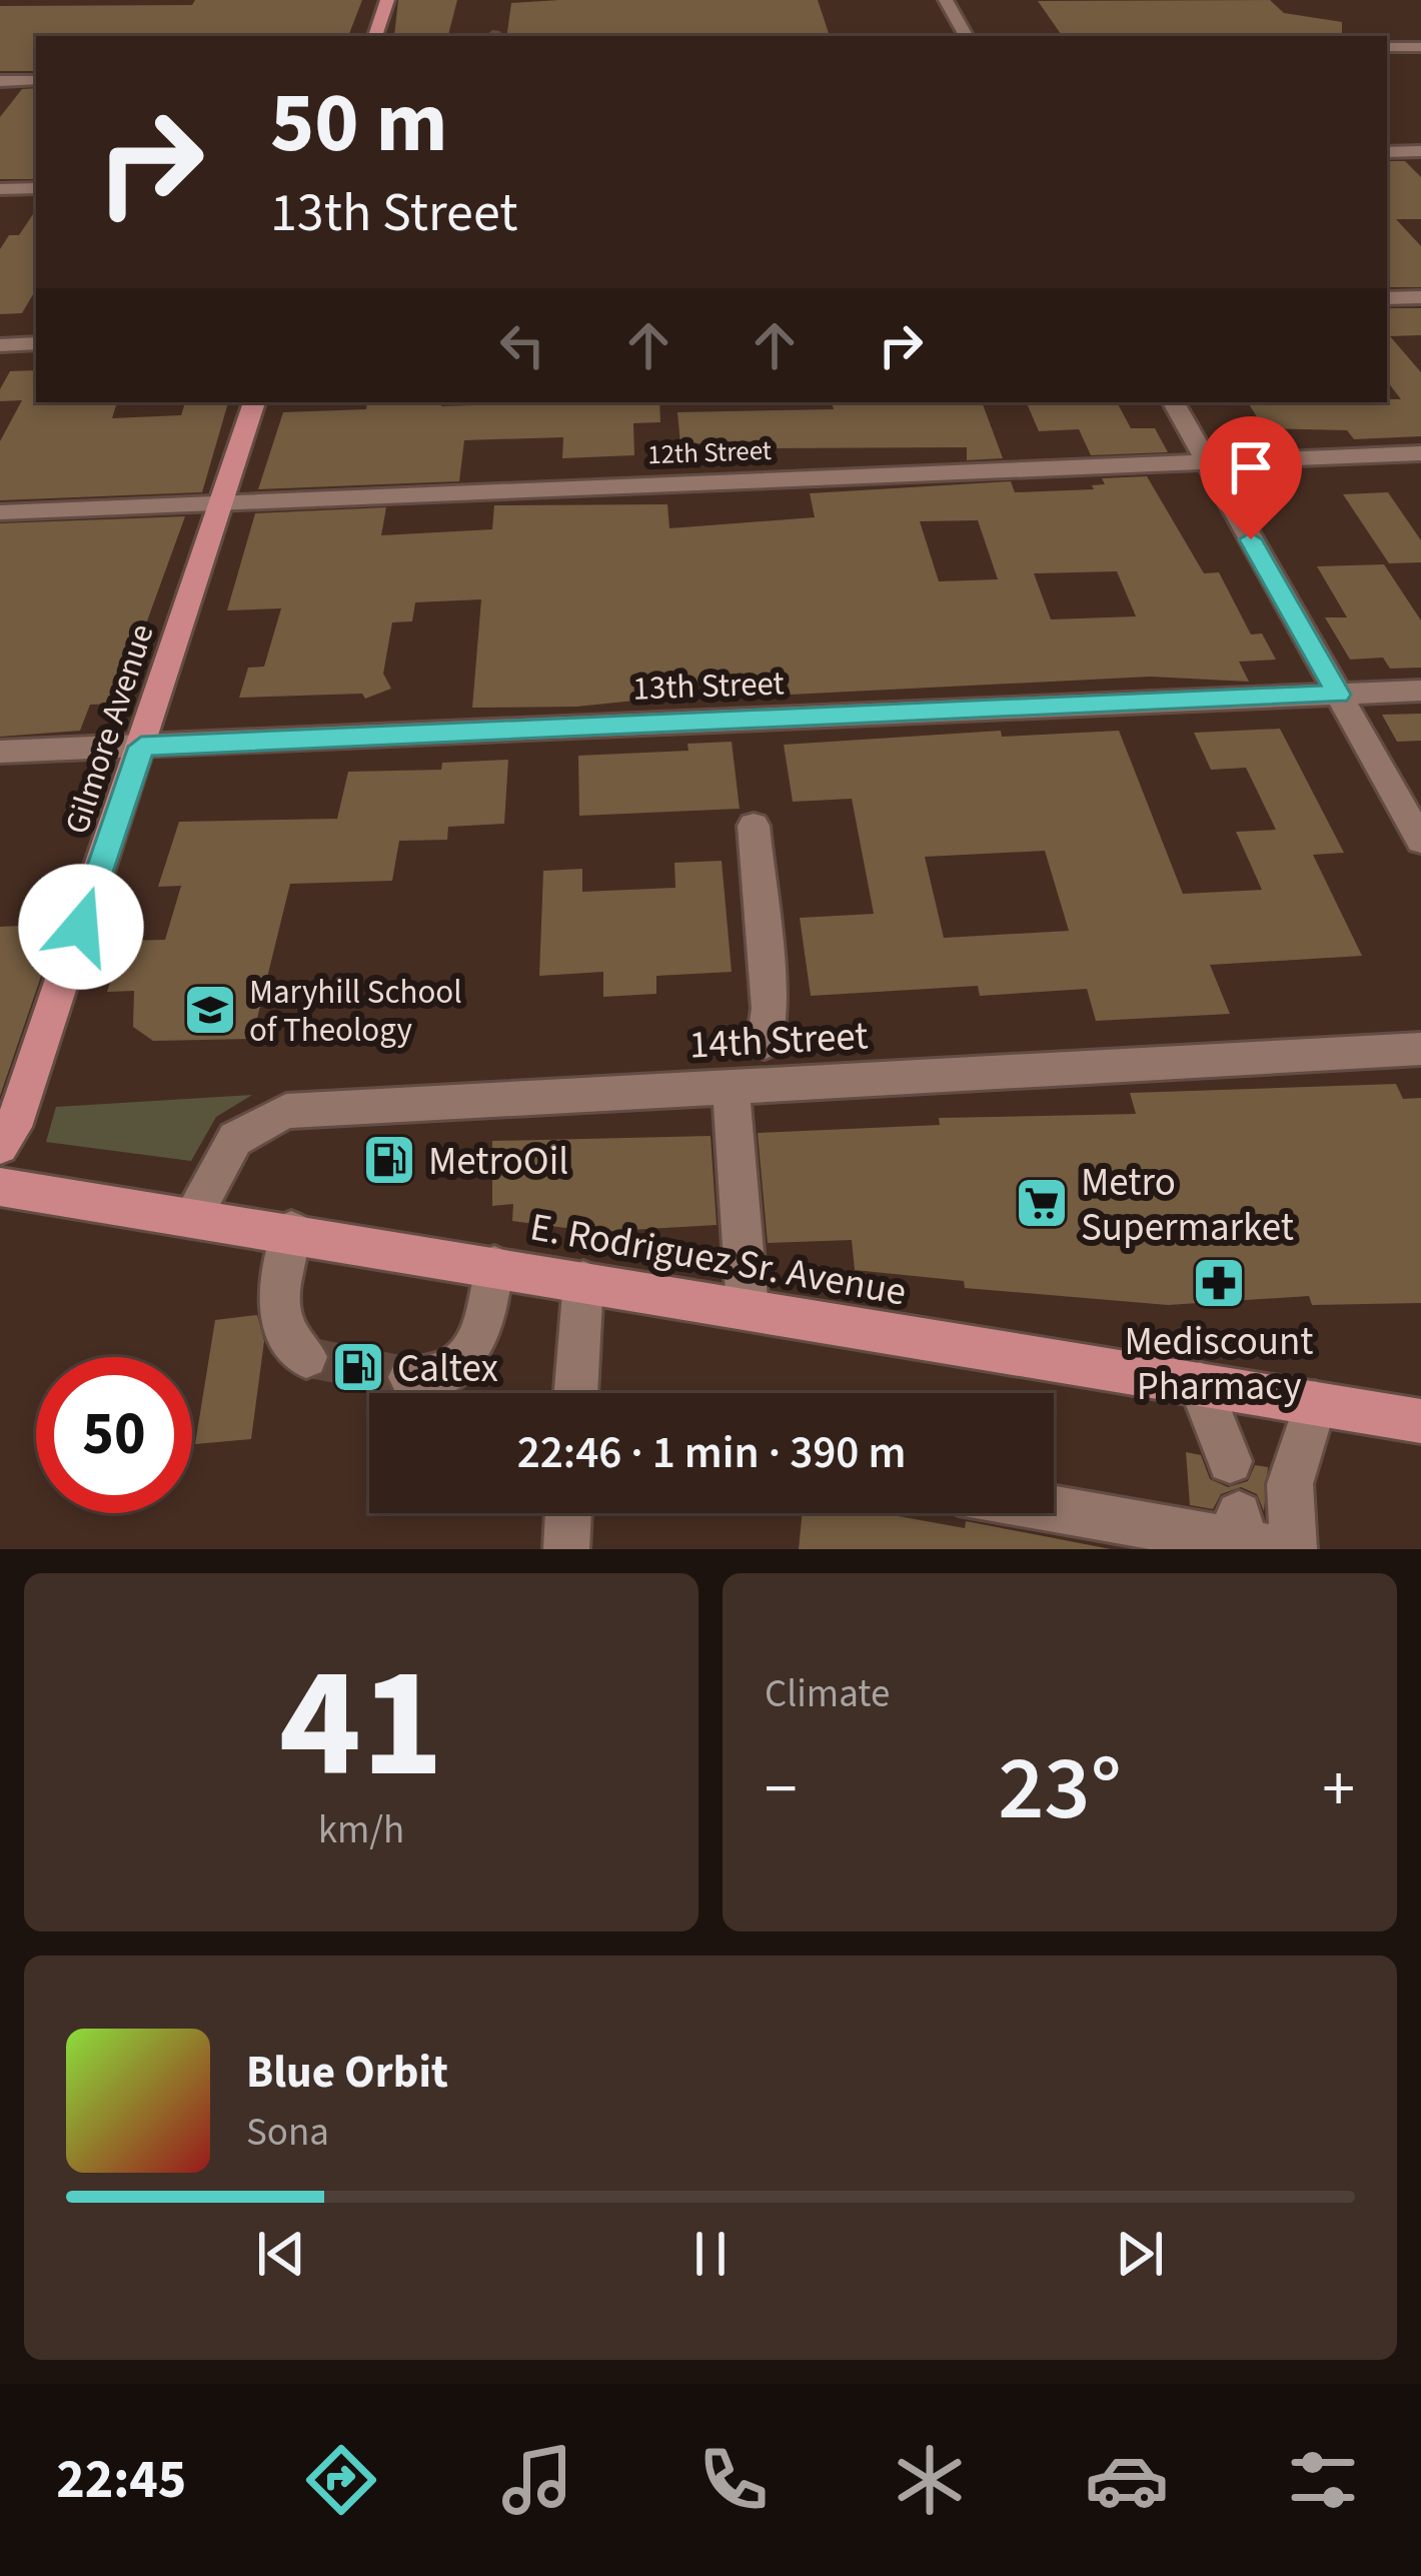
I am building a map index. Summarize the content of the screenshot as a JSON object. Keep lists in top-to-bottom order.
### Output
{
  "streets": {
    "main road": ["Gilmore Avenue", "E. Rodriguez Sr. Avenue"],
    "street": ["12th Street", "13th Street", "14th Street"]
  },
  "crossings": [
    ["12th Street", "Gilmore Avenue"],
    ["13th Street", "Gilmore Avenue"],
    ["14th Street", "E. Rodriguez Sr. Avenue"]
  ],
  "places": {
    "school or university": ["Maryhill School of Theology"],
    "fuel station": ["MetroOil", "Caltex"],
    "supermarket": ["Metro Supermarket"],
    "pharmacy": ["Mediscount Pharmacy"]
  },
  "page": {
    "turn": ["50 m", "13th Street"],
    "limit": "50",
    "trip": "22:46 · 1 min · 390 m",
    "tile": [
      ["41", "km/h"],
      "Climate"
    ],
    "heat": ["−", "23°", "+"],
    "song": ["Blue Orbit", "Sona"],
    "tabs": "22:45"
  }
}
